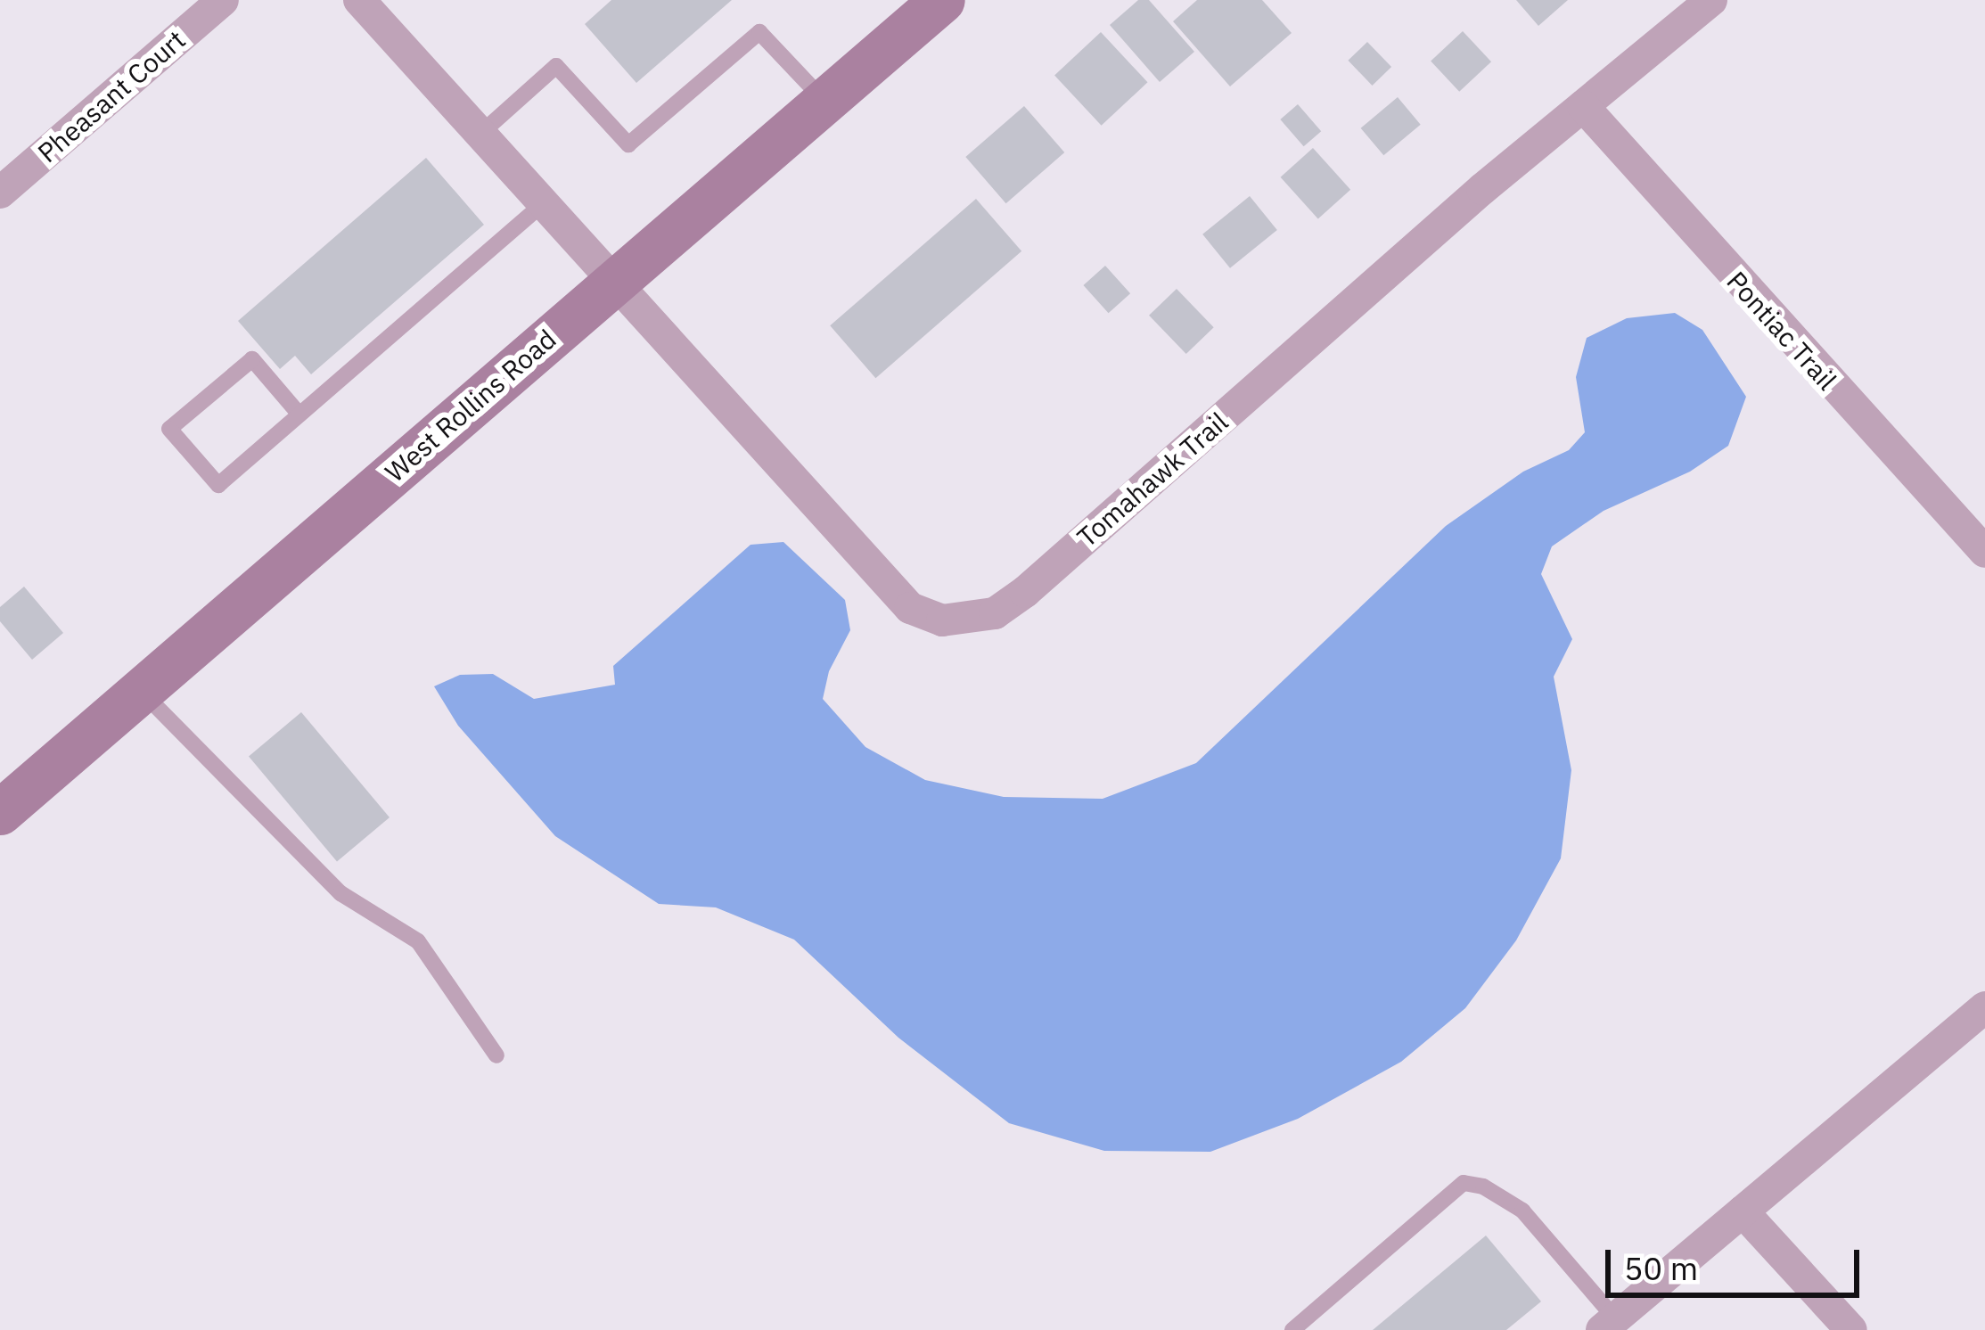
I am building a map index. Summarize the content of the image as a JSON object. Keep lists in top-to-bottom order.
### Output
{
  "streets": {
    "main road": ["West Rollins Road"],
    "street": ["Pheasant Court", "Pontiac Trail", "Tomahawk Trail"]
  },
  "crossings": [
    ["Pontiac Trail", "Tomahawk Trail"],
    ["West Rollins Road", "Tomahawk Trail"]
  ],
  "scale_bar": "50 m"
}
